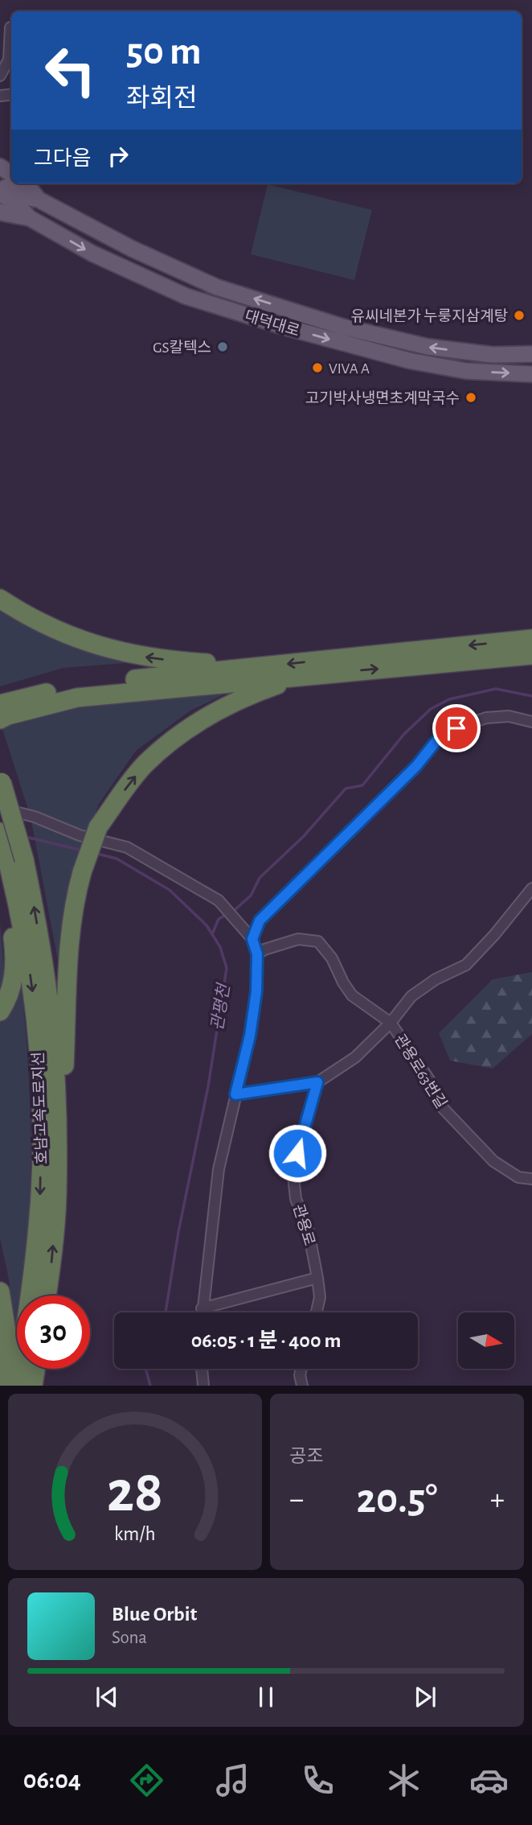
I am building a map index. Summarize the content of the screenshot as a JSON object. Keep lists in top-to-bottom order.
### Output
{
  "streets": {
    "highway": ["호남고속도로지선"],
    "main road": ["대덕대로"],
    "street": ["관용로63번길", "관용로"]
  },
  "water": ["관평천"],
  "places": [
    "유씨네본가 누룽지삼계탕",
    "GS칼텍스",
    "VIVA A",
    "고기박사냉면초계막국수"
  ],
  "north": "right",
  "page": {
    "turn": ["50 m", "좌회전"],
    "then": "그다음",
    "limit": "30",
    "trip": "06:05 · 1 분 · 400 m",
    "tile": "공조",
    "heat": ["−", "20.5°", "+"],
    "song": ["Blue Orbit", "Sona"],
    "tabs": "06:04",
    "gauge": ["28", "km/h"]
  }
}
